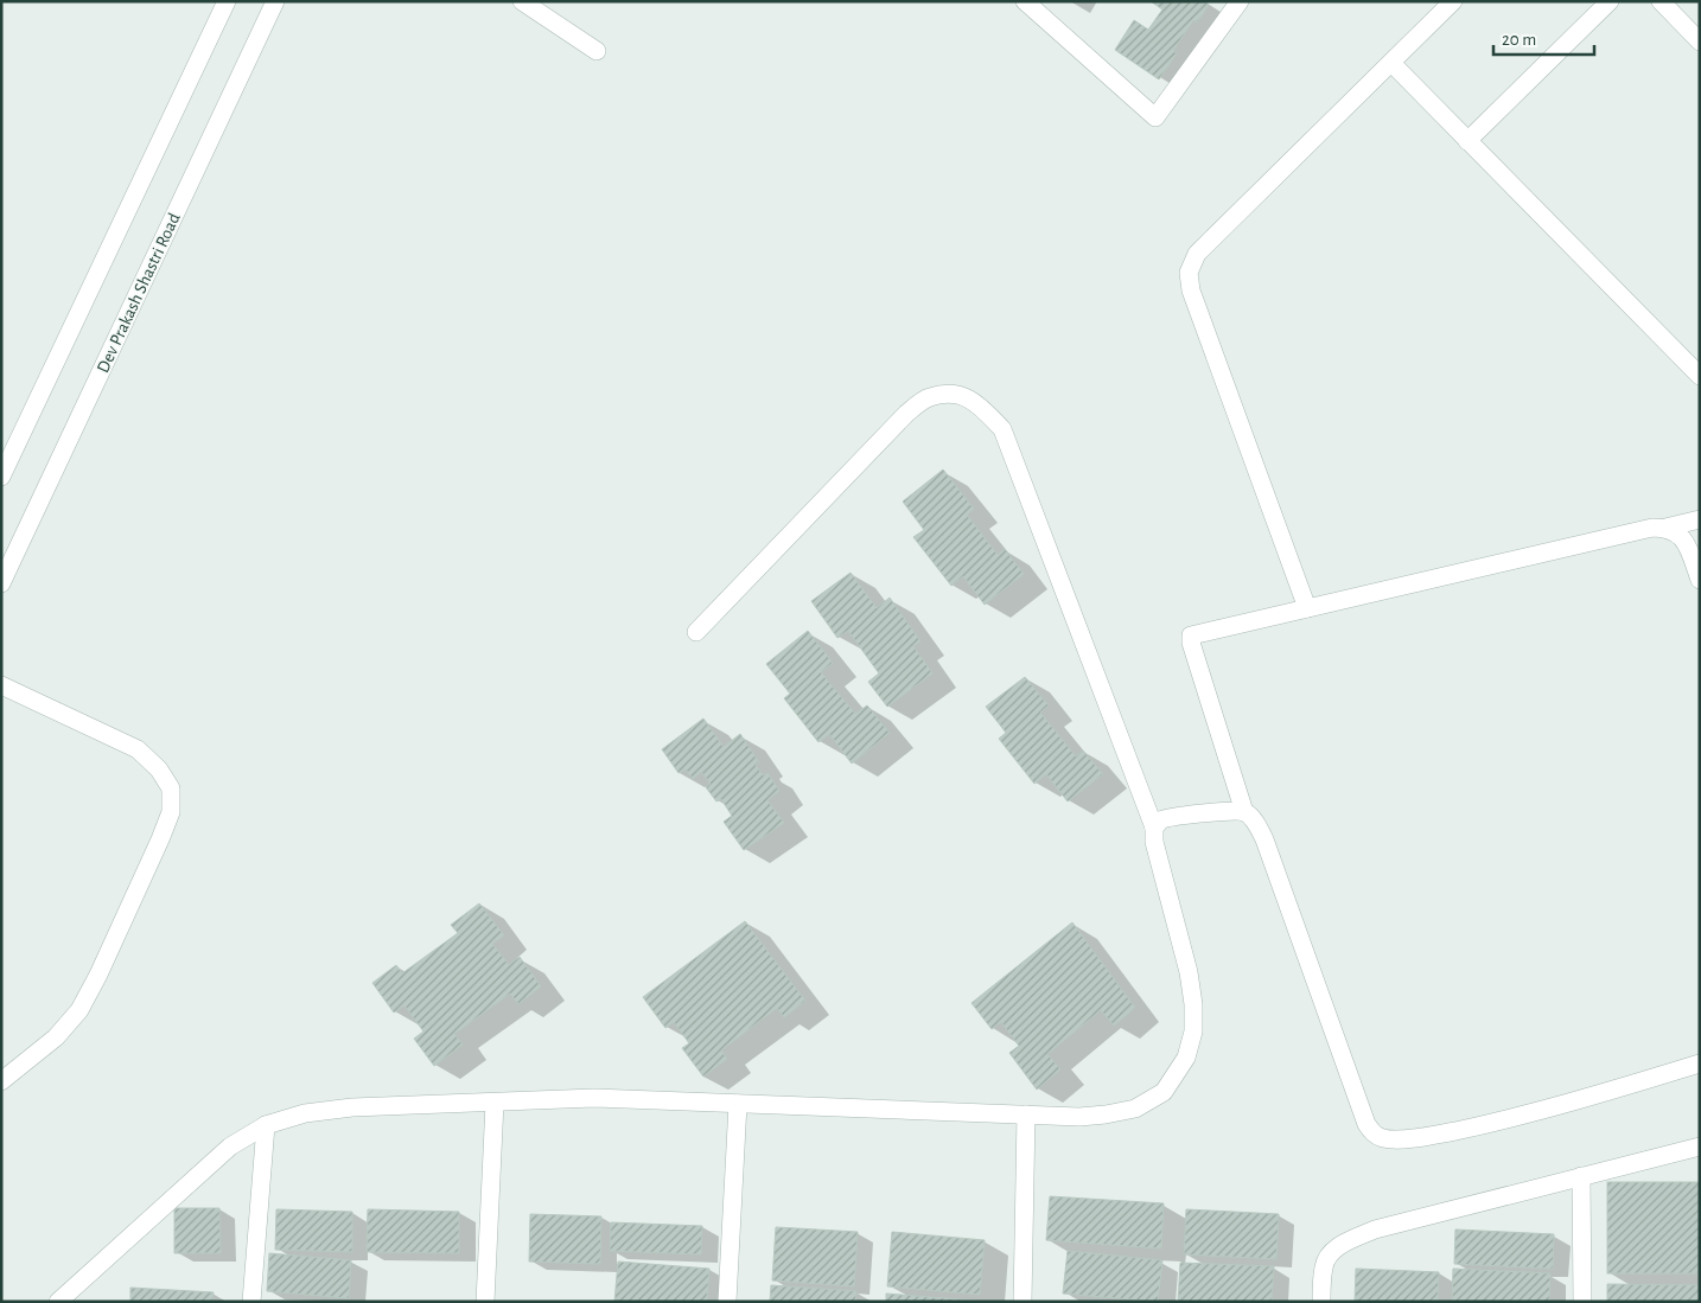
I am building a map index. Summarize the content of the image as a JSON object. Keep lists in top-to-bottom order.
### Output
{
  "streets": {
    "street": ["Dev Prakash Shastri Road"]
  },
  "scale_bar": "20 m"
}
